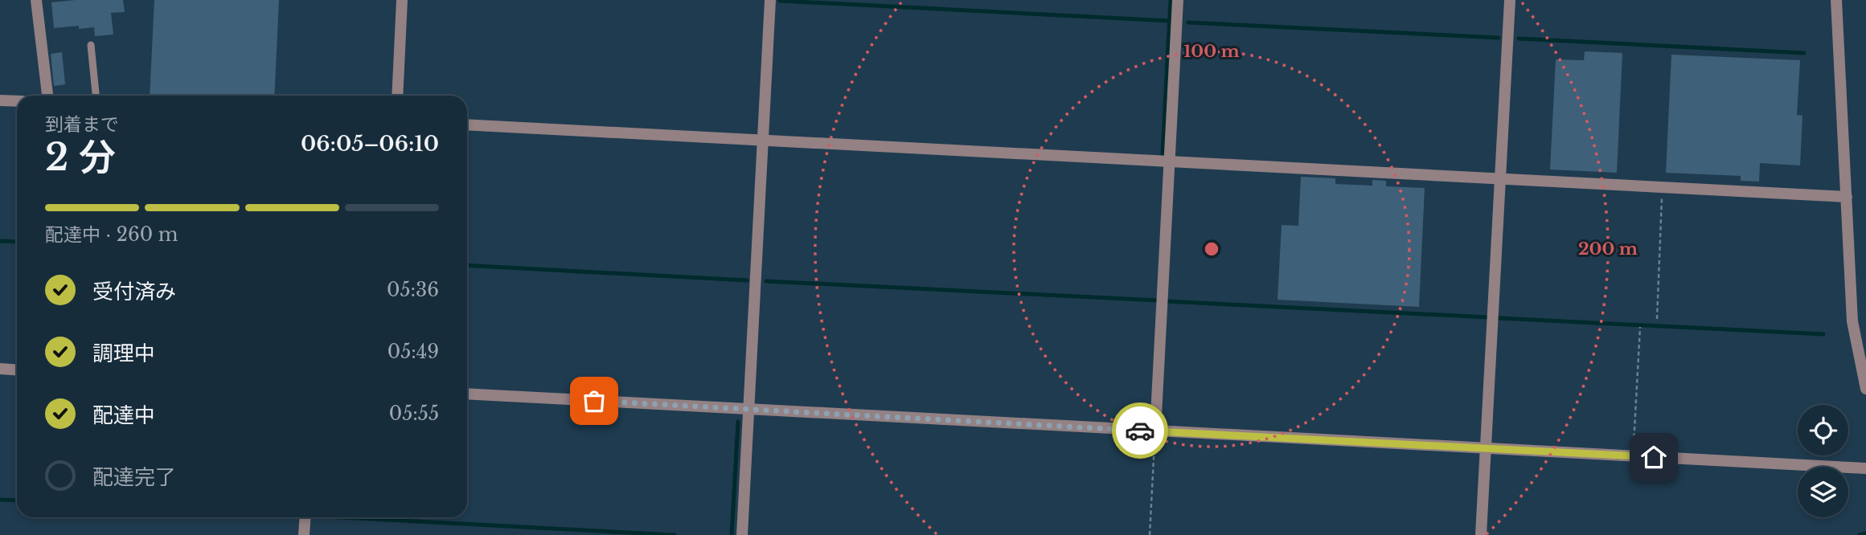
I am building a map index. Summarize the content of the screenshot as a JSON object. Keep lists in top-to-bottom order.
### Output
{
  "page": {
    "heading": ["2 分", "到着まで", "06:05–06:10"],
    "bar": "配達中 · 260 m",
    "list": [
      ["受付済み", "05:36"],
      ["調理中", "05:49"],
      ["配達中", "05:55"],
      "配達完了"
    ]
  },
  "rings": ["100 m", "200 m"]
}
